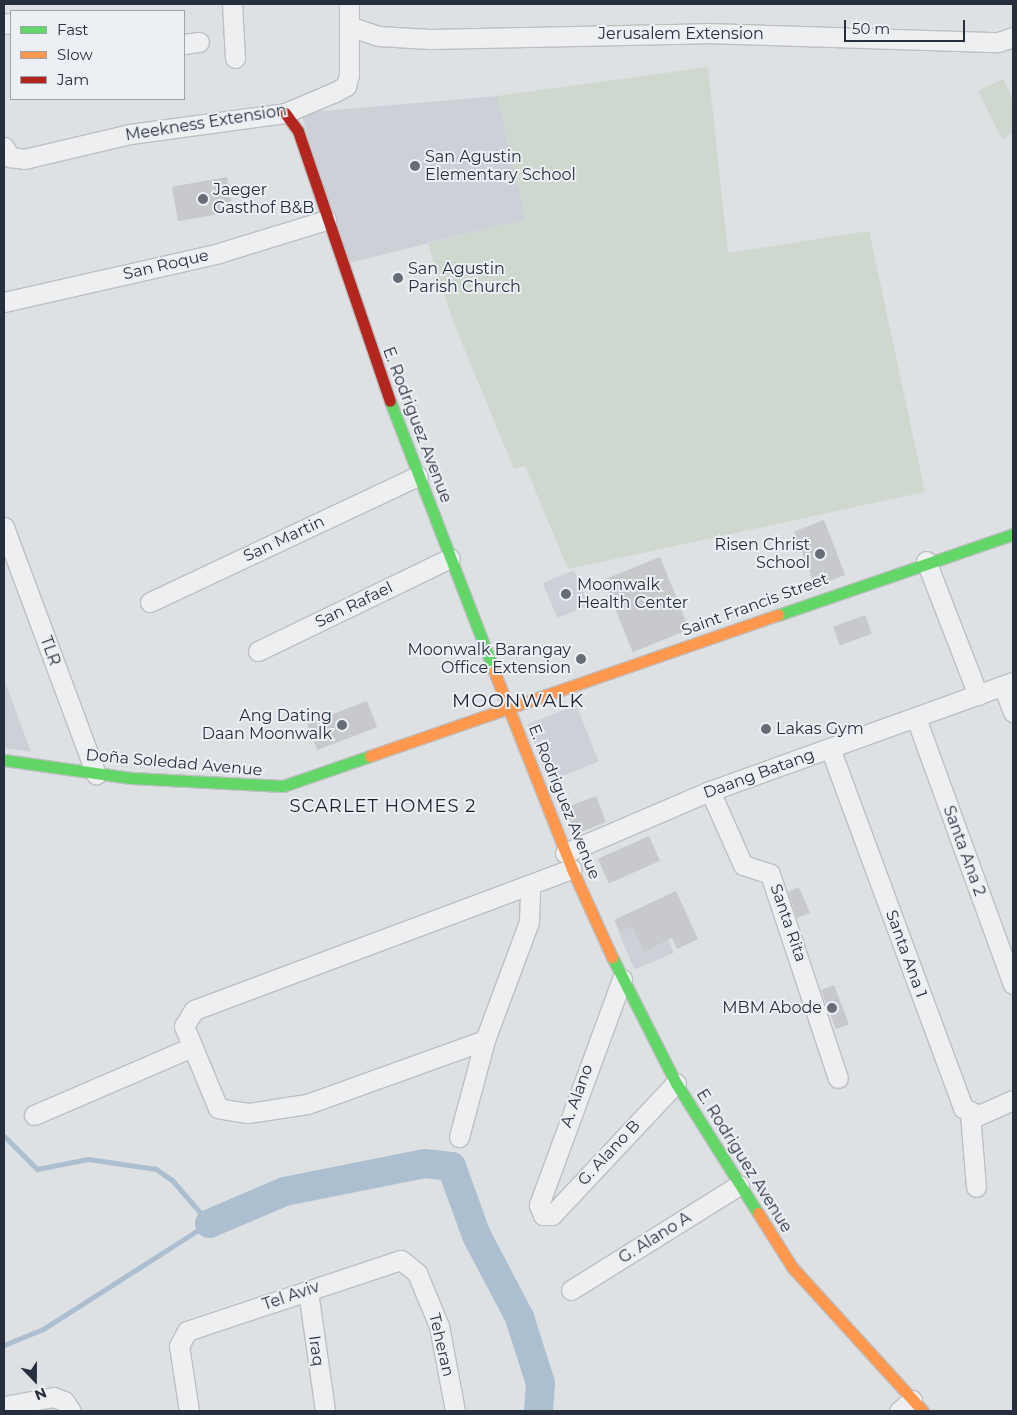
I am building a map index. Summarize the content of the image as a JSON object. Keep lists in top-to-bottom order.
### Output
{
  "streets": {
    "main road": ["E. Rodriguez Avenue", "Saint Francis Street", "Doña Soledad Avenue"],
    "street": [
      "Jerusalem Extension",
      "Meekness Extension",
      "San Roque",
      "San Martin",
      "San Rafael",
      "TLR",
      "Daang Batang",
      "Santa Ana 2",
      "Santa Rita",
      "Santa Ana 1",
      "A. Alano",
      "G. Alano B",
      "G. Alano A",
      "Tel Aviv",
      "Teheran",
      "Iraq"
    ]
  },
  "crossings": [
    ["Jerusalem Extension", "Meekness Extension"],
    ["Meekness Extension", "E. Rodriguez Avenue"],
    ["San Roque", "E. Rodriguez Avenue"],
    ["E. Rodriguez Avenue", "San Martin"],
    ["E. Rodriguez Avenue", "San Rafael"],
    ["E. Rodriguez Avenue", "Saint Francis Street"],
    ["E. Rodriguez Avenue", "Doña Soledad Avenue"],
    ["E. Rodriguez Avenue", "Daang Batang"],
    ["E. Rodriguez Avenue", "A. Alano"],
    ["E. Rodriguez Avenue", "G. Alano B"],
    ["E. Rodriguez Avenue", "G. Alano A"],
    ["Saint Francis Street", "Doña Soledad Avenue"],
    ["TLR", "Doña Soledad Avenue"],
    ["Daang Batang", "Santa Ana 2"],
    ["Daang Batang", "Santa Rita"],
    ["Daang Batang", "Santa Ana 1"],
    ["A. Alano", "G. Alano B"],
    ["Tel Aviv", "Teheran"],
    ["Tel Aviv", "Iraq"]
  ],
  "districts": ["MOONWALK", "SCARLET HOMES 2"],
  "places": [
    "San Agustin Elementary School",
    "Jaeger Gasthof B&B",
    "San Agustin Parish Church",
    "Risen Christ School",
    "Moonwalk Health Center",
    "Moonwalk Barangay Office Extension",
    "Ang Dating Daan Moonwalk",
    "Lakas Gym",
    "MBM Abode"
  ],
  "legend": ["Fast", "Slow", "Jam"],
  "scale_bar": "50 m",
  "north": "bottom"
}
